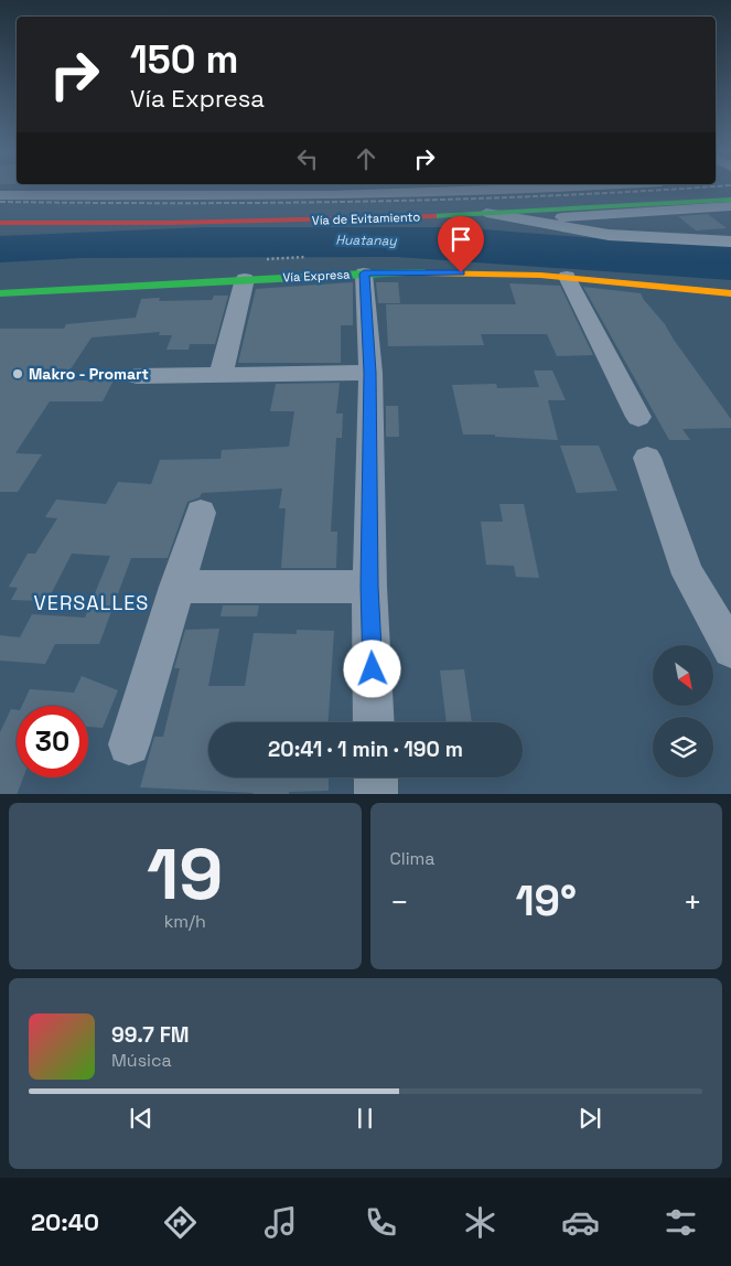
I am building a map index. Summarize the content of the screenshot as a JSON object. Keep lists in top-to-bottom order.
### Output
{
  "streets": {
    "main road": ["Vía de Evitamiento", "Vía Expresa"]
  },
  "districts": ["VERSALLES"],
  "water": ["Huatanay"],
  "places": ["Makro - Promart"],
  "north": "bottom right",
  "page": {
    "turn": ["150 m", "Vía Expresa"],
    "limit": "30",
    "trip": "20:41 · 1 min · 190 m",
    "tile": [
      ["19", "km/h"],
      "Clima"
    ],
    "heat": ["−", "19°", "+"],
    "song": ["99.7 FM", "Música"],
    "tabs": "20:40"
  }
}
